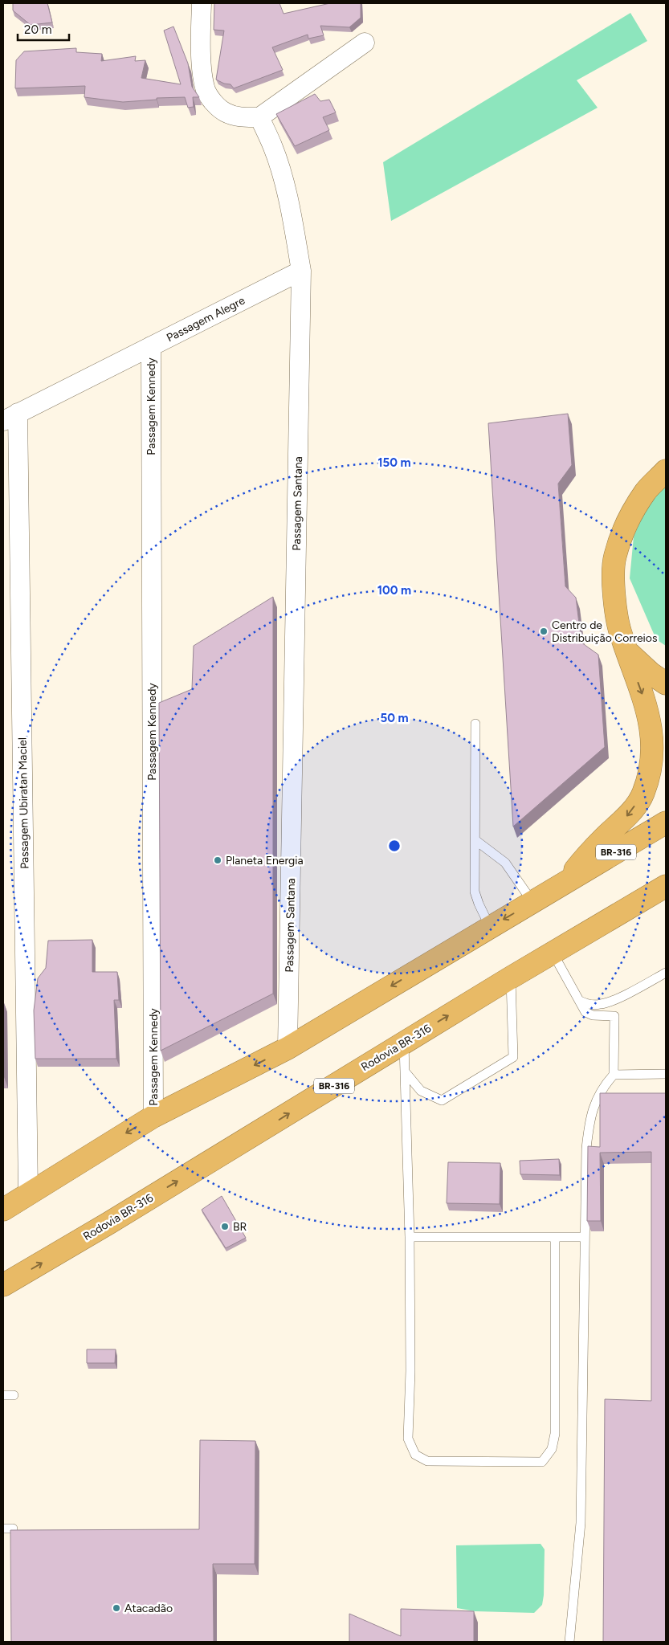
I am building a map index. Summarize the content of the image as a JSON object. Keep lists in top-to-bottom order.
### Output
{
  "streets": {
    "highway": ["BR-316", "Rodovia BR-316"],
    "street": [
      "Passagem Alegre",
      "Passagem Kennedy",
      "Passagem Santana",
      "Passagem Ubiratan Maciel"
    ]
  },
  "crossings": [
    ["Passagem Alegre", "Passagem Kennedy"],
    ["Passagem Alegre", "Passagem Santana"],
    ["Passagem Alegre", "Passagem Ubiratan Maciel"],
    ["Passagem Kennedy", "BR-316"],
    ["Passagem Santana", "BR-316"],
    ["Passagem Ubiratan Maciel", "BR-316"]
  ],
  "places": [
    "Centro de Distribuição Correios",
    "Planeta Energia",
    "BR",
    "Atacadão"
  ],
  "scale_bar": "20 m",
  "rings": ["150 m", "100 m", "50 m"]
}
